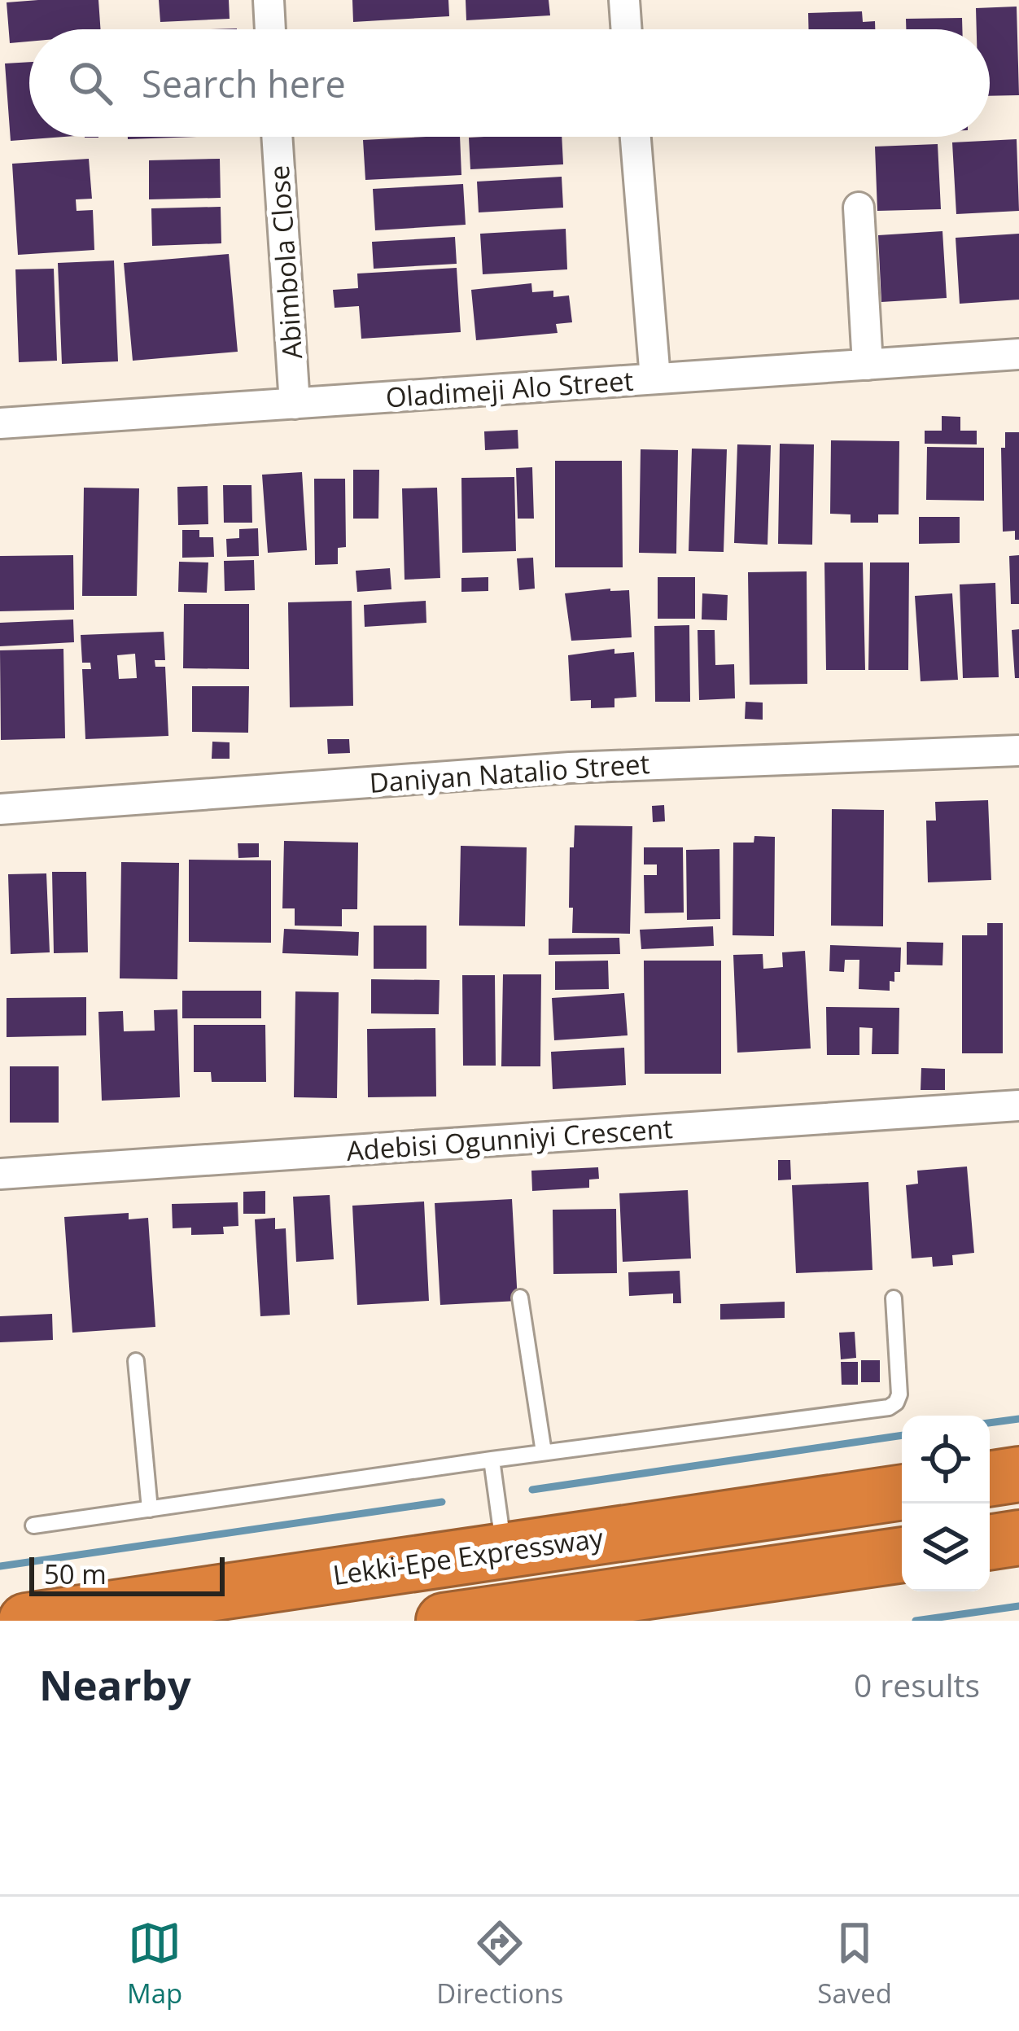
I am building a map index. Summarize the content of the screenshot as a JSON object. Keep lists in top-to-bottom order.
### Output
{
  "streets": {
    "highway": ["Lekki-Epe Expressway"],
    "street": [
      "Abimbola Close",
      "Oladimeji Alo Street",
      "Daniyan Natalio Street",
      "Adebisi Ogunniyi Crescent"
    ]
  },
  "crossings": [
    ["Abimbola Close", "Oladimeji Alo Street"]
  ],
  "scale_bar": "50 m",
  "page": {
    "search": "Search here",
    "scale": "50 m",
    "heading": ["Nearby", "0 results"],
    "nav": ["Map", "Directions", "Saved"]
  }
}
